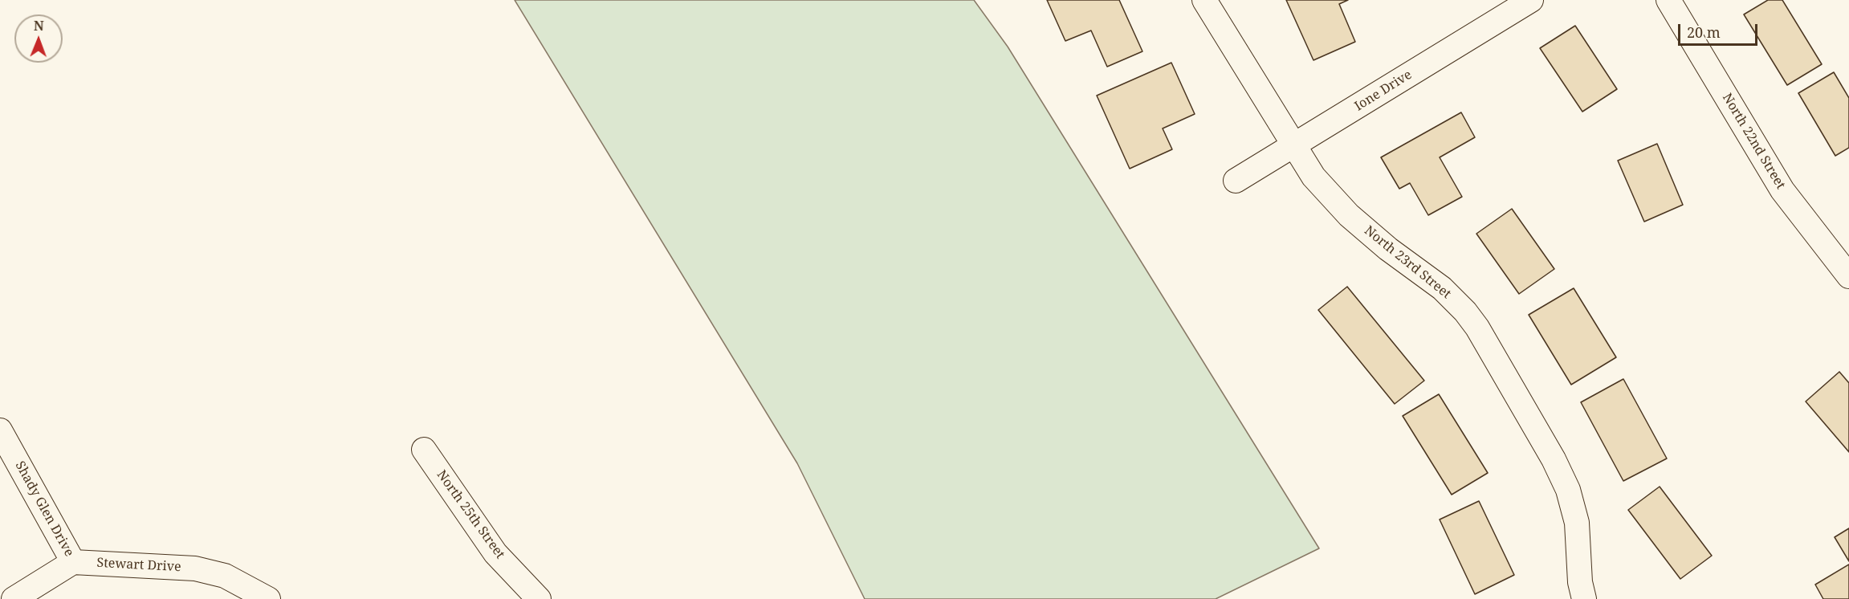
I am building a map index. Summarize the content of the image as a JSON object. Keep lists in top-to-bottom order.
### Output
{
  "streets": {
    "street": [
      "Ione Drive",
      "North 22nd Street",
      "North 23rd Street",
      "Shady Glen Drive",
      "North 25th Street",
      "Stewart Drive"
    ]
  },
  "crossings": [
    ["Ione Drive", "North 23rd Street"],
    ["Shady Glen Drive", "Stewart Drive"]
  ],
  "scale_bar": "20 m",
  "north": "top"
}
